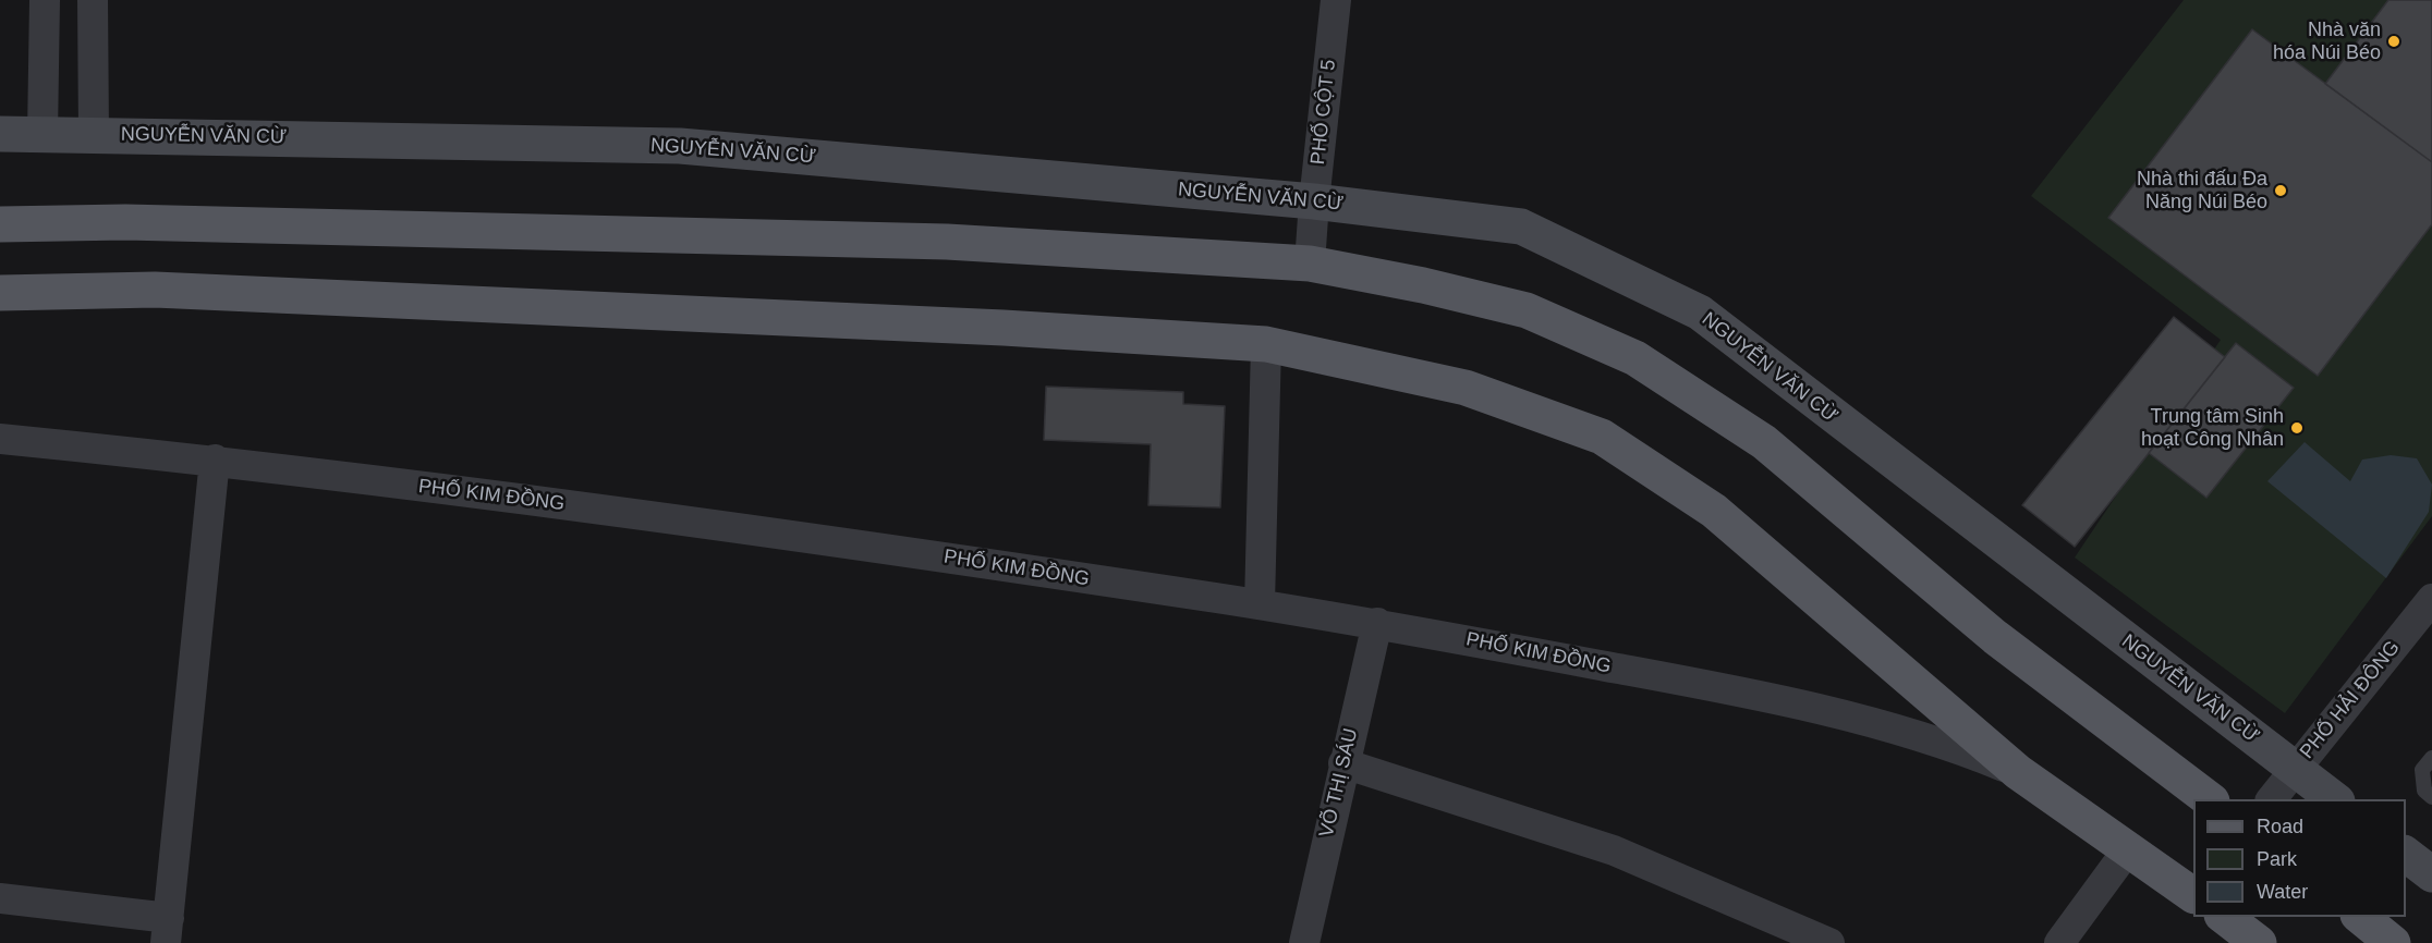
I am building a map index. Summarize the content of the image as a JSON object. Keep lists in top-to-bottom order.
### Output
{
  "streets": {
    "street": [
      "PHỐ CỘT 5",
      "NGUYỄN VĂN CỪ",
      "PHỐ KIM ĐỒNG",
      "PHỐ HẢI ĐÔNG",
      "VÕ THỊ SÁU"
    ]
  },
  "crossings": [
    ["PHỐ CỘT 5", "NGUYỄN VĂN CỪ"],
    ["NGUYỄN VĂN CỪ", "PHỐ HẢI ĐÔNG"],
    ["PHỐ KIM ĐỒNG", "VÕ THỊ SÁU"]
  ],
  "places": ["Nhà văn hóa Núi Béo", "Nhà thi đấu Đa Năng Núi Béo", "Trung tâm Sinh hoạt Công Nhân"],
  "legend": ["Road", "Park", "Water"]
}
